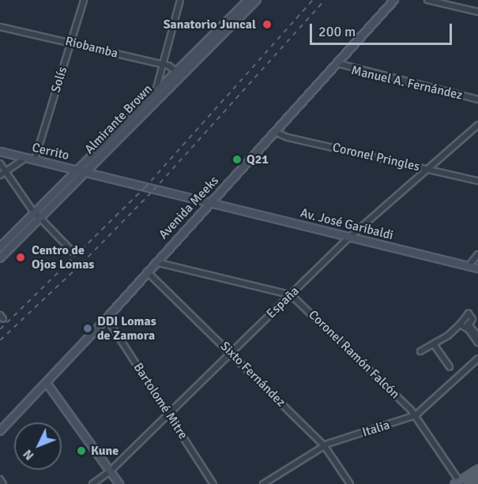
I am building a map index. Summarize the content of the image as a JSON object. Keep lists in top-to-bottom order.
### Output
{
  "streets": {
    "main road": [
      "Almirante Brown",
      "Cerrito",
      "Avenida Meeks",
      "Av. José Garibaldi"
    ],
    "street": [
      "Riobamba",
      "Solís",
      "Manuel A. Fernández",
      "Coronel Pringles",
      "España",
      "Coronel Ramón Falcón",
      "Sixto Fernández",
      "Bartolomé Mitre",
      "Italia"
    ]
  },
  "crossings": [
    ["Riobamba", "Solís"],
    ["Riobamba", "Almirante Brown"],
    ["Solís", "Cerrito"],
    ["Manuel A. Fernández", "Avenida Meeks"],
    ["Almirante Brown", "Cerrito"],
    ["Cerrito", "Avenida Meeks"],
    ["Cerrito", "Av. José Garibaldi"],
    ["Coronel Pringles", "Avenida Meeks"],
    ["Coronel Pringles", "España"],
    ["Avenida Meeks", "Av. José Garibaldi"],
    ["Avenida Meeks", "Sixto Fernández"],
    ["Avenida Meeks", "Bartolomé Mitre"],
    ["Av. José Garibaldi", "España"],
    ["España", "Coronel Ramón Falcón"],
    ["España", "Sixto Fernández"],
    ["España", "Bartolomé Mitre"],
    ["Coronel Ramón Falcón", "Italia"],
    ["Sixto Fernández", "Italia"]
  ],
  "places": [
    "Sanatorio Juncal",
    "Q21",
    "Centro de Ojos Lomas",
    "DDI Lomas de Zamora",
    "Kune"
  ],
  "scale_bar": "200 m",
  "north": "bottom left"
}
